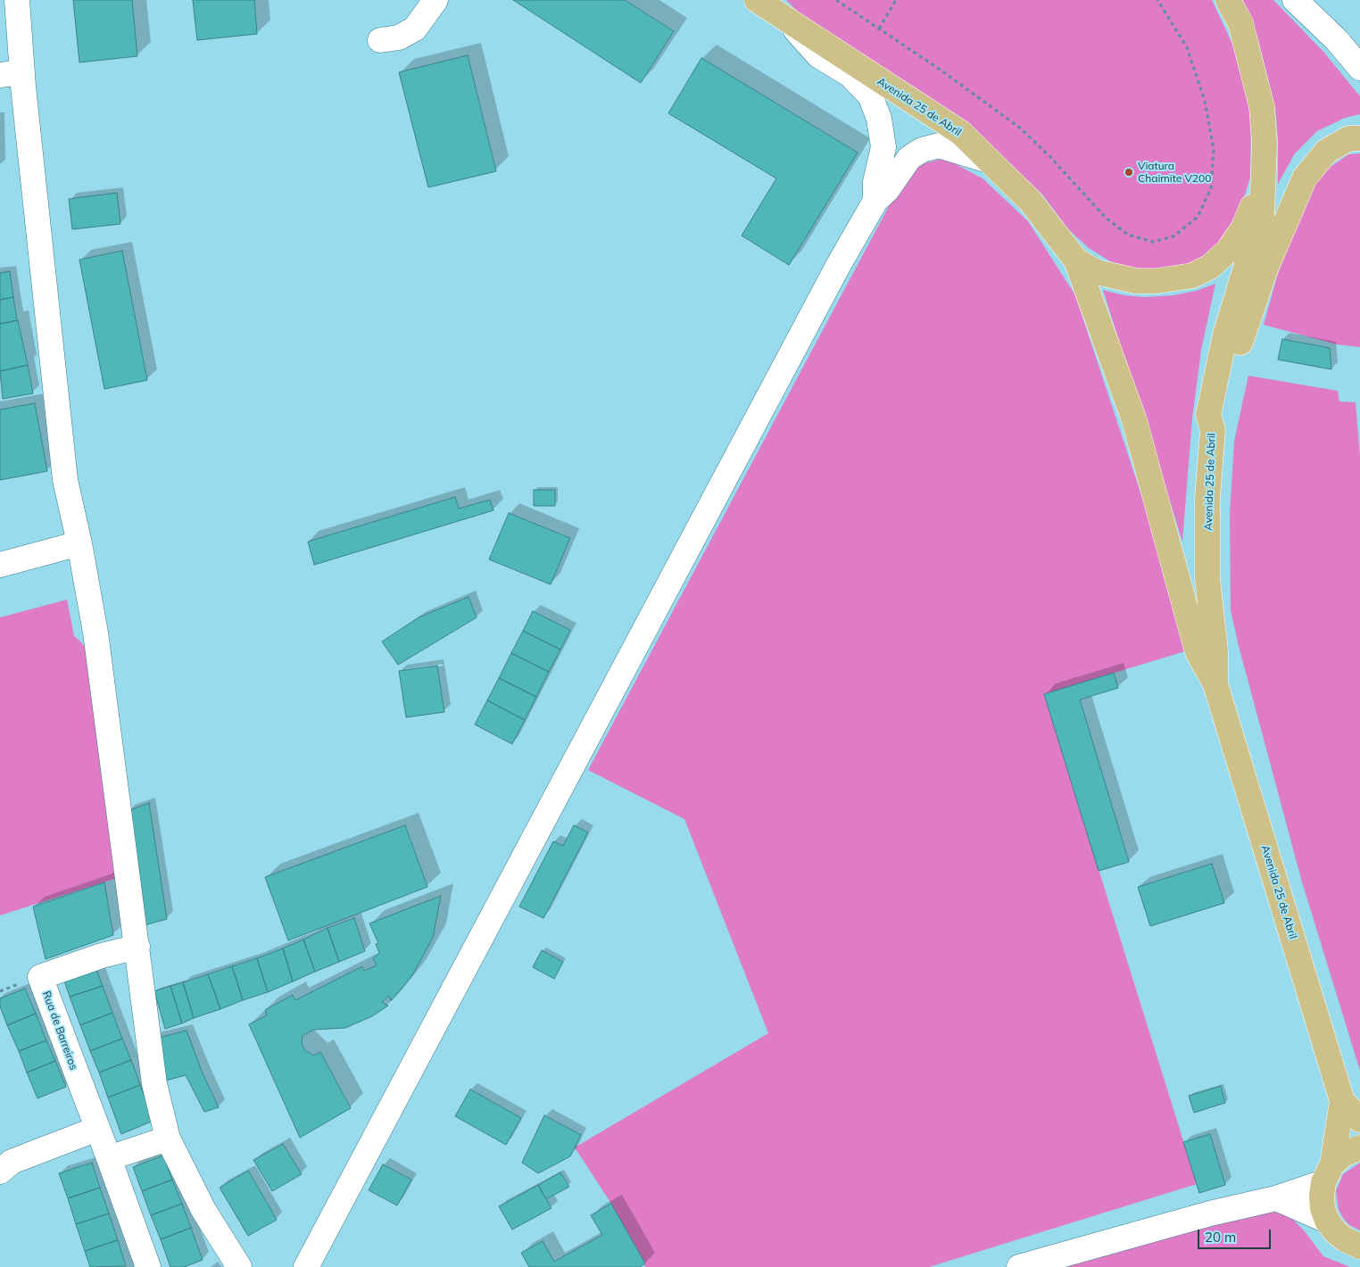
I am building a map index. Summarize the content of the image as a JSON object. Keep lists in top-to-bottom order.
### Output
{
  "streets": {
    "main road": ["Avenida 25 de Abril"],
    "street": ["Rua de Barreiros"]
  },
  "places": ["Viatura Chaimite V200"],
  "scale_bar": "20 m"
}
